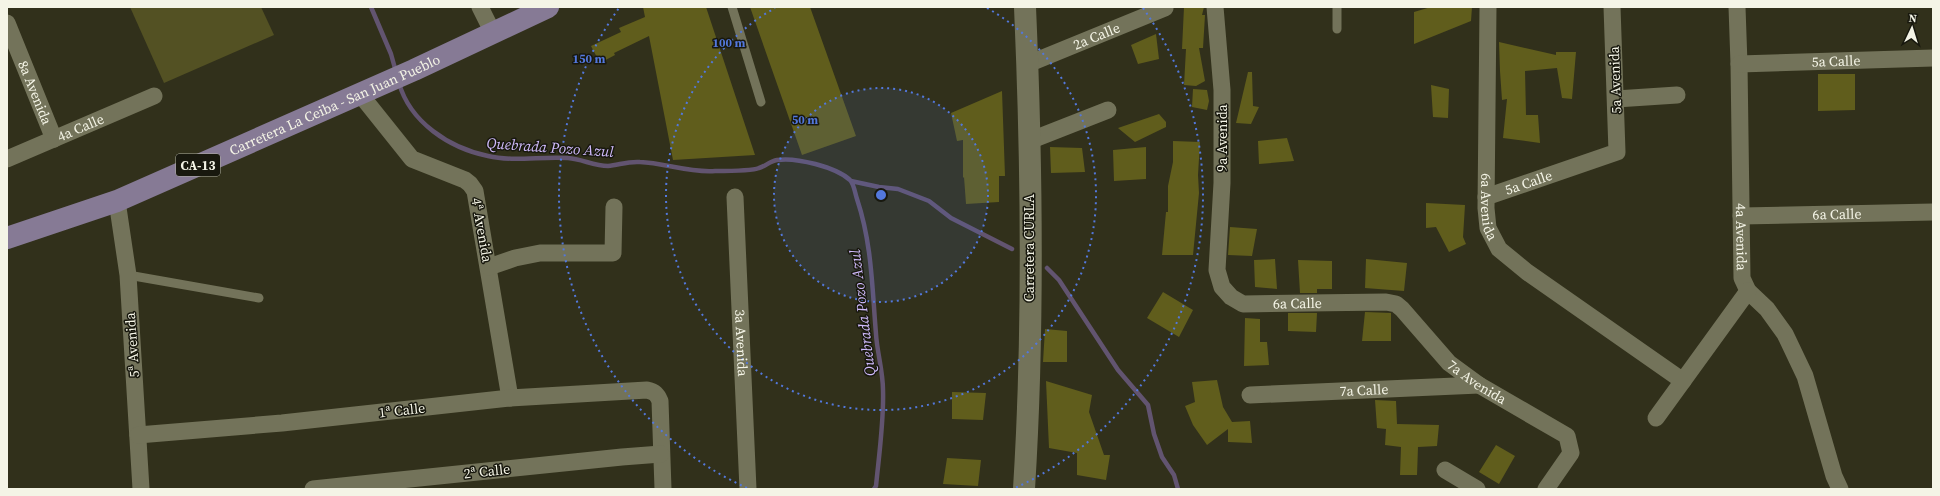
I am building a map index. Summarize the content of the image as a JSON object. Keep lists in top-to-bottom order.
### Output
{
  "streets": {
    "main road": ["Carretera La Ceiba - San Juan Pueblo", "CA-13", "Carretera CURLA"],
    "street": [
      "2a Calle",
      "5a Calle",
      "5a Avenida",
      "8a Avenida",
      "4a Calle",
      "9a Avenida",
      "6a Avenida",
      "6a Calle",
      "4ª Avenida",
      "4a Avenida",
      "3a Avenida",
      "5ª Avenida",
      "7a Avenida",
      "7a Calle",
      "1ª Calle",
      "2ª Calle"
    ]
  },
  "crossings": [
    ["2a Calle", "Carretera CURLA"],
    ["5a Calle", "5a Avenida"],
    ["5a Calle", "6a Avenida"],
    ["5a Calle", "4a Avenida"],
    ["8a Avenida", "4a Calle"],
    ["Carretera La Ceiba - San Juan Pueblo", "4ª Avenida"],
    ["Carretera La Ceiba - San Juan Pueblo", "5ª Avenida"],
    ["9a Avenida", "6a Calle"],
    ["6a Calle", "4a Avenida"],
    ["6a Calle", "7a Avenida"],
    ["4ª Avenida", "1ª Calle"],
    ["5ª Avenida", "1ª Calle"],
    ["7a Avenida", "7a Calle"],
    ["1ª Calle", "2ª Calle"]
  ],
  "water": ["Quebrada Pozo Azul"],
  "north": "top",
  "rings": ["100 m", "150 m", "50 m"]
}
